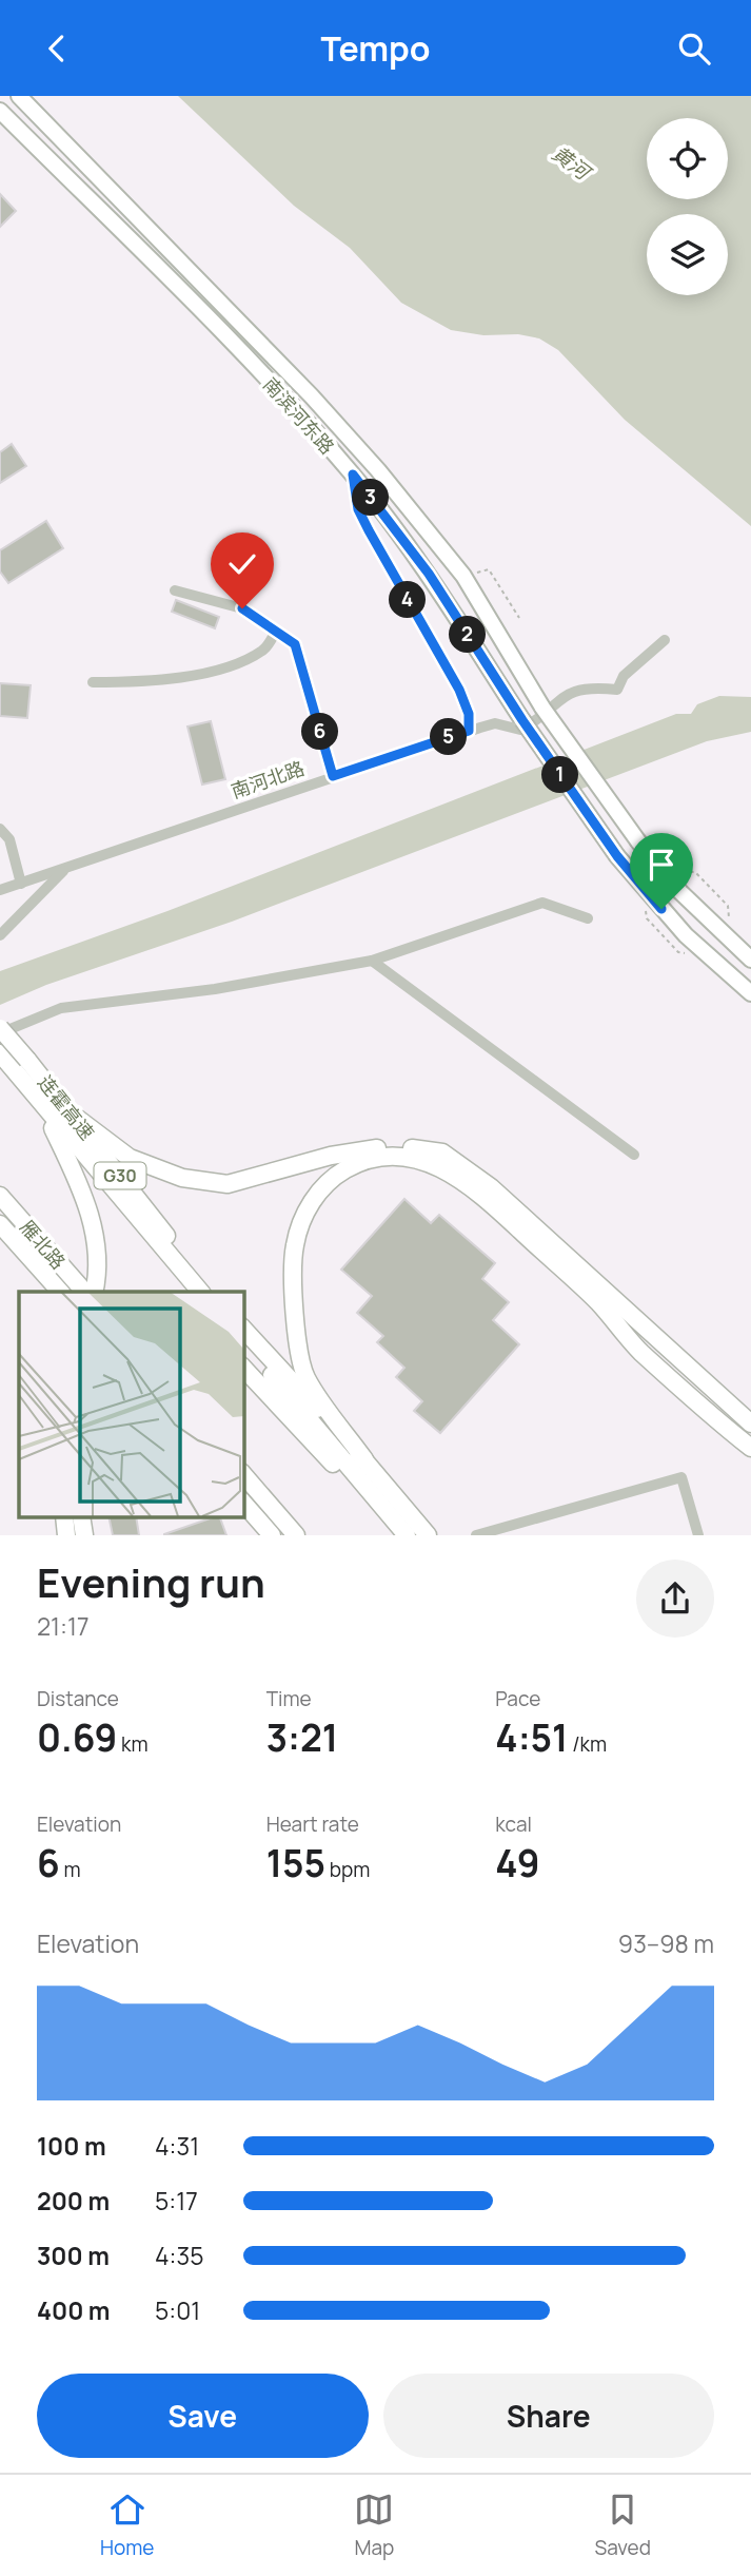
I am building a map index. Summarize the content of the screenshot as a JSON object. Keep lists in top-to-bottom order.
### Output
{
  "streets": {
    "highway": ["连霍高速", "G30", "雁北路"],
    "main road": ["南滨河东路"],
    "street": ["南河北路"]
  },
  "water": ["黄河"],
  "page": {
    "header": "Tempo",
    "pins": [
      "3",
      "4",
      "2",
      "6",
      "5",
      "1"
    ],
    "heading": ["Evening run", "21:17"],
    "stats": [
      ["Distance", "0.69 km"],
      ["Time", "3:21"],
      ["Pace", "4:51 /km"],
      ["Elevation", "6 m"],
      ["Heart rate", "155 bpm"],
      ["kcal", "49"]
    ],
    "chart": ["Elevation", "93–98 m"],
    "list": [
      {
        "name": "100 m",
        "note": "4:31"
      },
      {
        "name": "200 m",
        "note": "5:17"
      },
      {
        "name": "300 m",
        "note": "4:35"
      },
      {
        "name": "400 m",
        "note": "5:01"
      }
    ],
    "buttons": ["Save", "Share"],
    "tabs": ["Home", "Map", "Saved"]
  }
}
